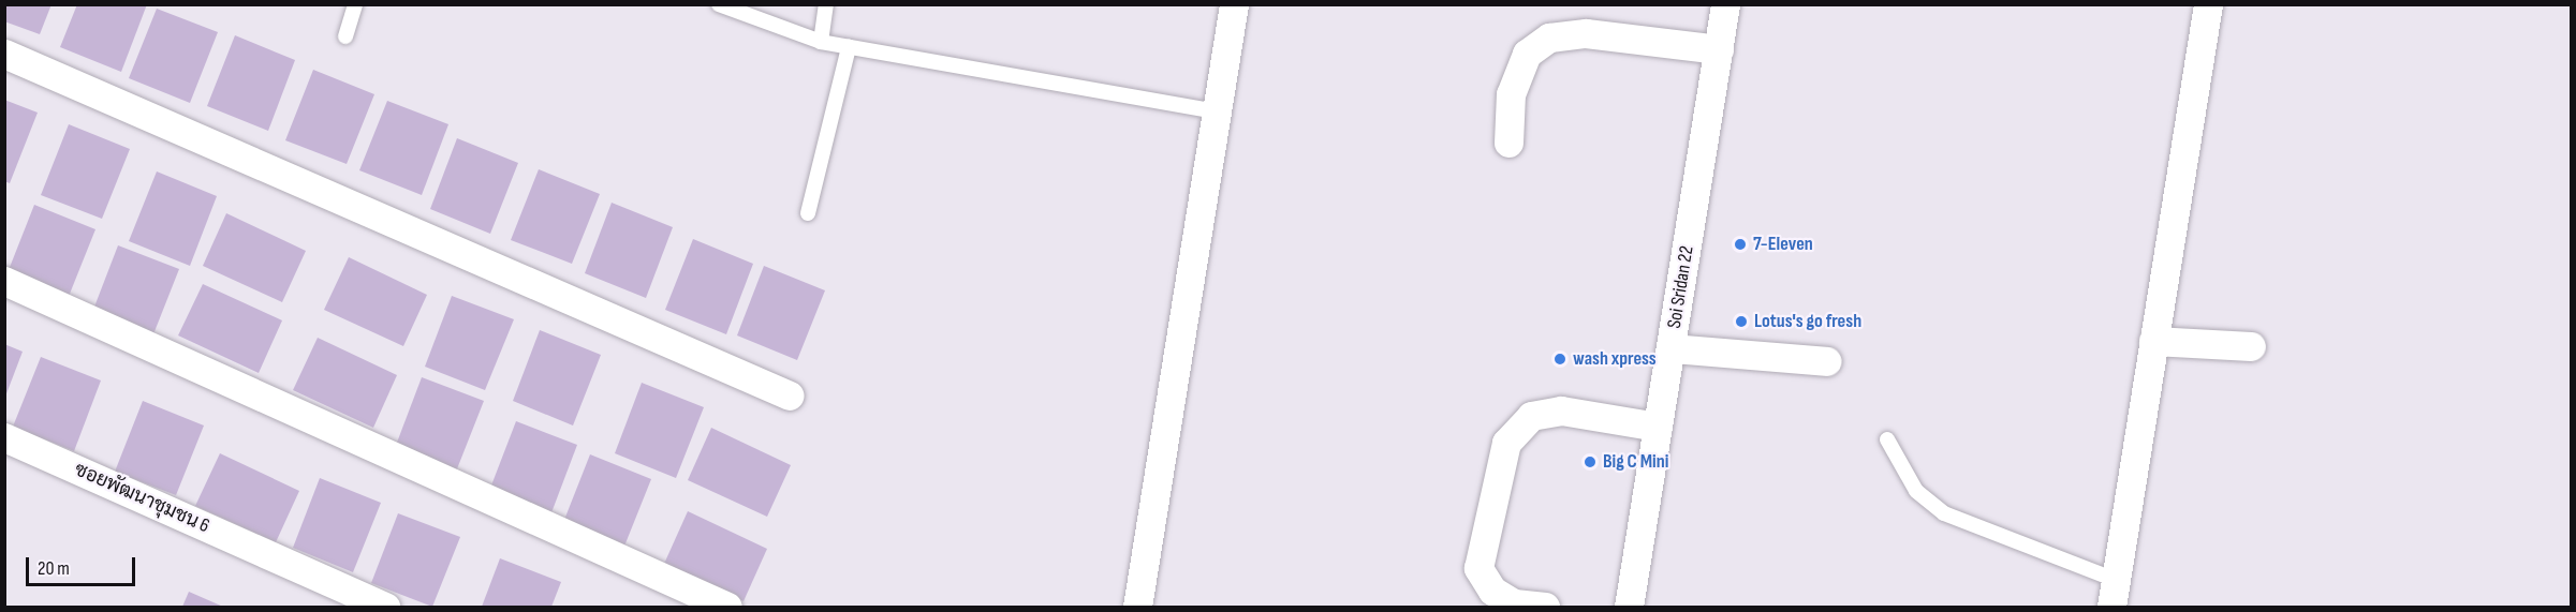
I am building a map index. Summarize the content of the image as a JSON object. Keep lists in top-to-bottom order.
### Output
{
  "streets": {
    "street": ["Soi Sridan 22", "ซอยพัฒนาชุมชน 6"]
  },
  "places": [
    "7-Eleven",
    "Lotus's go fresh",
    "wash xpress",
    "Big C Mini"
  ],
  "scale_bar": "20 m"
}
